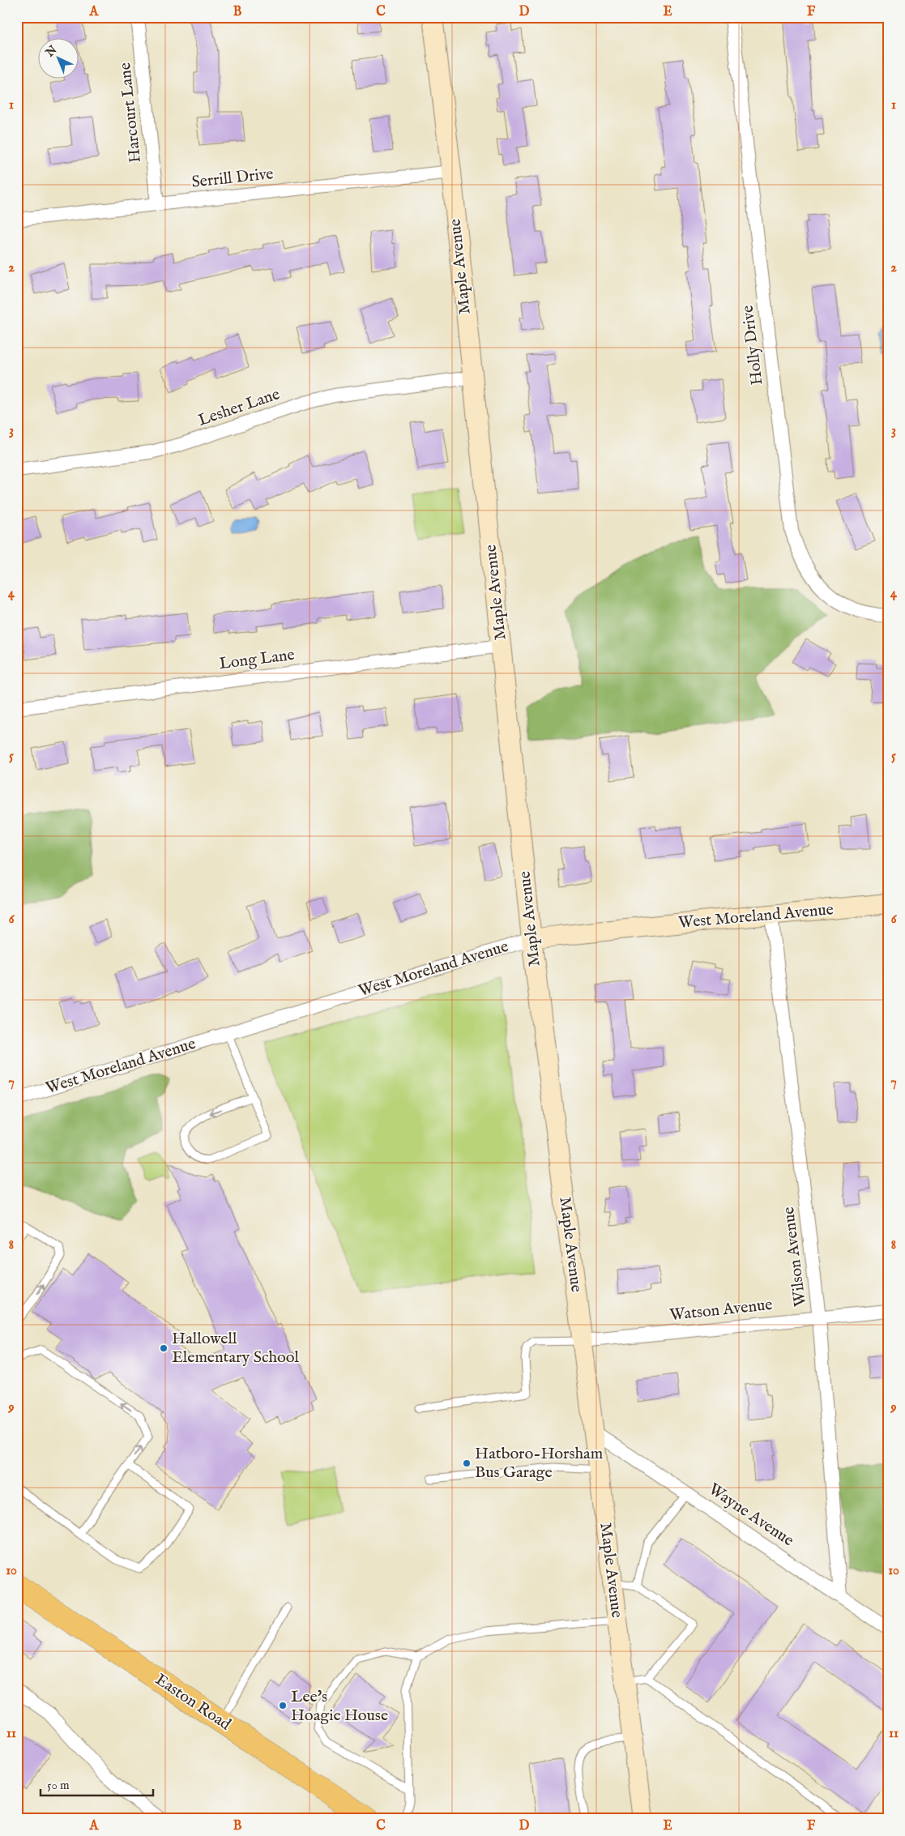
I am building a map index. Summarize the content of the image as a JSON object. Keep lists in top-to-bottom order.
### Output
{
  "streets": {
    "highway": ["Easton Road"],
    "street": [
      "Harcourt Lane",
      "Serrill Drive",
      "Maple Avenue",
      "Holly Drive",
      "Lesher Lane",
      "Long Lane",
      "West Moreland Avenue",
      "Wilson Avenue",
      "Watson Avenue",
      "Wayne Avenue"
    ]
  },
  "crossings": [
    ["Harcourt Lane", "Serrill Drive"],
    ["Serrill Drive", "Maple Avenue"],
    ["Maple Avenue", "Lesher Lane"],
    ["Maple Avenue", "Long Lane"],
    ["Maple Avenue", "West Moreland Avenue"],
    ["Maple Avenue", "Watson Avenue"],
    ["Maple Avenue", "Wayne Avenue"],
    ["West Moreland Avenue", "Wilson Avenue"],
    ["Wilson Avenue", "Watson Avenue"],
    ["Wilson Avenue", "Wayne Avenue"]
  ],
  "places": ["Hallowell Elementary School", "Hatboro-Horsham Bus Garage", "Lee's Hoagie House"],
  "scale_bar": "50 m",
  "north": "top left",
  "grid": {
    "columns": [
      "A",
      "B",
      "C",
      "D",
      "E",
      "F"
    ],
    "rows": [
      "1",
      "2",
      "3",
      "4",
      "5",
      "6",
      "7",
      "8",
      "9",
      "10",
      "11"
    ]
  }
}
